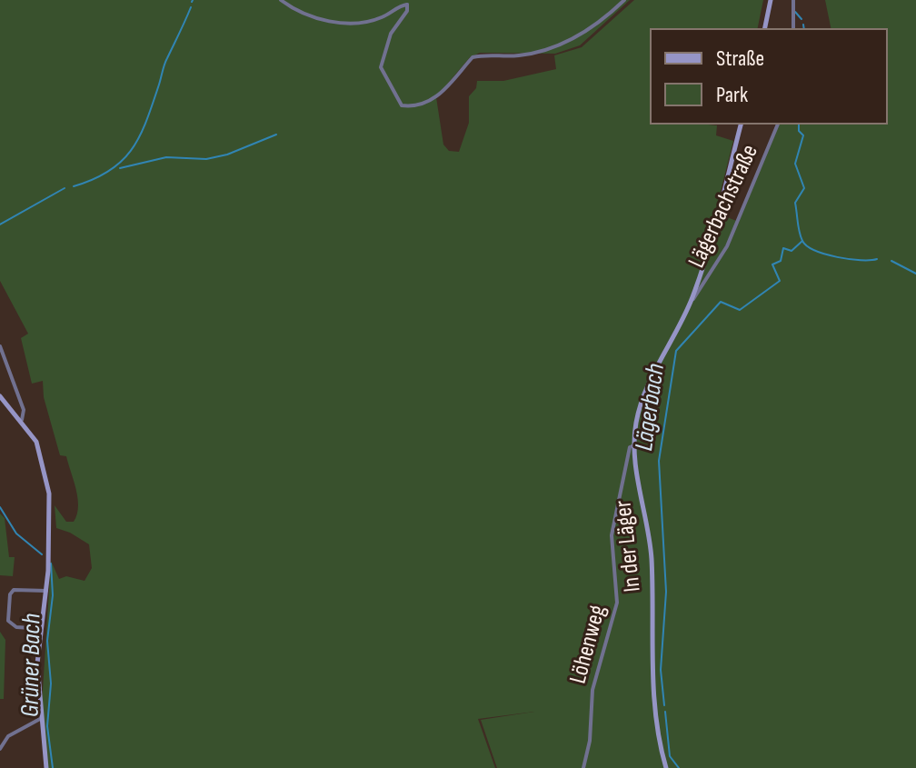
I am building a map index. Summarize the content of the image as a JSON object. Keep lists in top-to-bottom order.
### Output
{
  "streets": {
    "main road": ["In der Läger"],
    "street": ["Lägerbachstraße", "Löhenweg"]
  },
  "crossings": [
    ["Lägerbachstraße", "In der Läger"],
    ["In der Läger", "Löhenweg"]
  ],
  "water": ["Lägerbach", "Grüner Bach"],
  "legend": ["Straße", "Park"]
}
